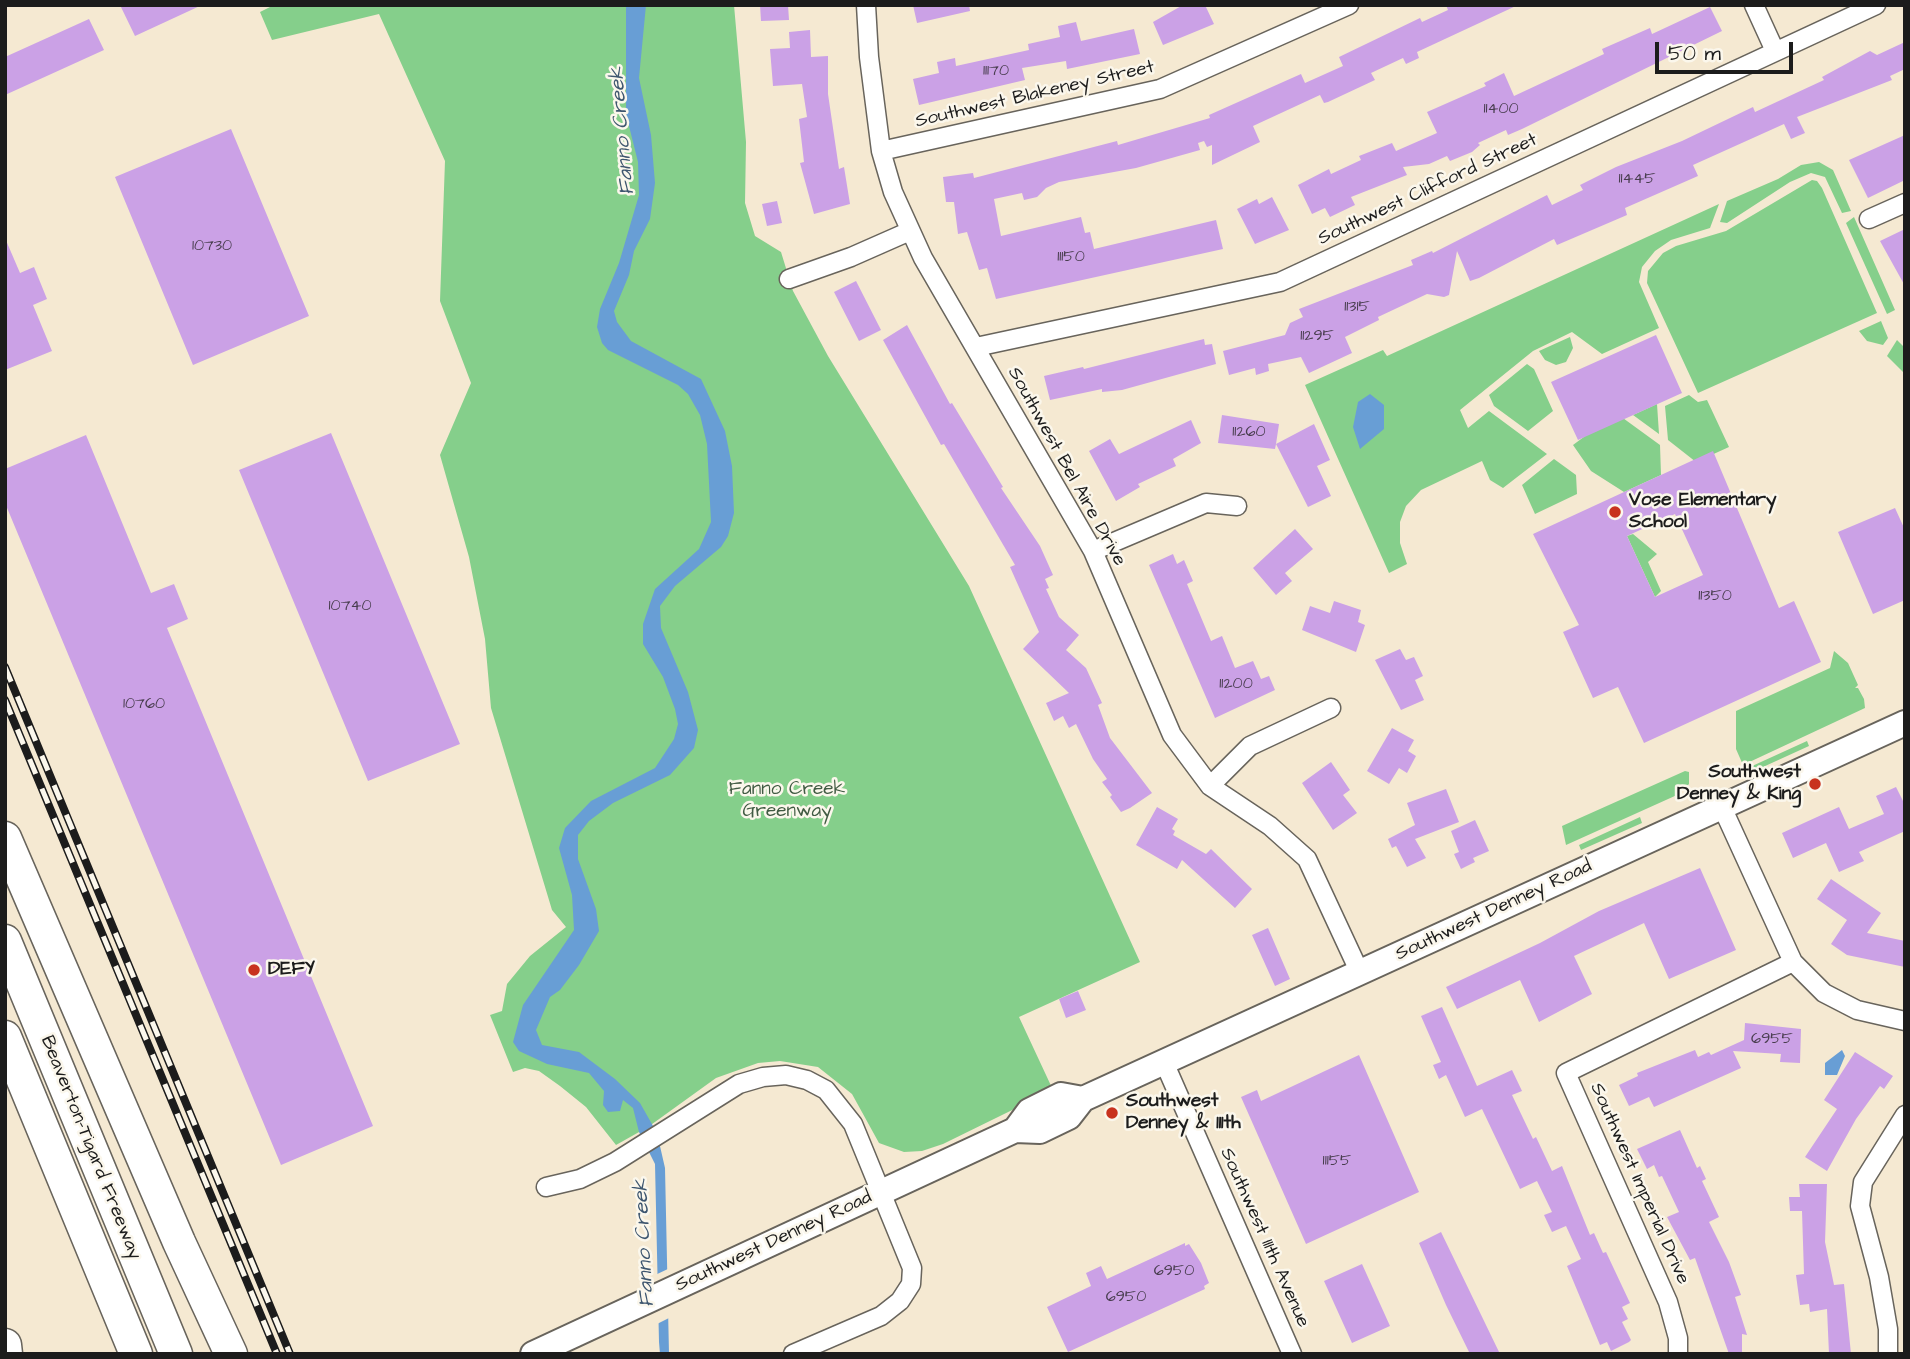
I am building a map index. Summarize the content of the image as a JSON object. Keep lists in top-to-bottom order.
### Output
{
  "streets": {
    "highway": ["Beaverton-Tigard Freeway"],
    "street": [
      "Southwest Blakeney Street",
      "Southwest Clifford Street",
      "Southwest Bel Aire Drive",
      "Southwest Denney Road",
      "Southwest Imperial Drive",
      "Southwest 111th Avenue"
    ]
  },
  "crossings": [
    ["Southwest Blakeney Street", "Southwest Bel Aire Drive"],
    ["Southwest Clifford Street", "Southwest Bel Aire Drive"],
    ["Southwest Bel Aire Drive", "Southwest Denney Road"],
    ["Southwest Denney Road", "Southwest 111th Avenue"]
  ],
  "water": ["Fanno Creek"],
  "parks": ["Fanno Creek Greenway"],
  "places": [
    "Vose Elementary School",
    "Southwest Denney & King",
    "DEFY",
    "Southwest Denney & 111th"
  ],
  "house_numbers": [
    "11170",
    "11400",
    "11445",
    "10730",
    "11150",
    "11315",
    "11295",
    "11260",
    "11350",
    "10740",
    "11200",
    "10760",
    "6955",
    "11155",
    "6950",
    "6950"
  ],
  "scale_bar": "50 m"
}
